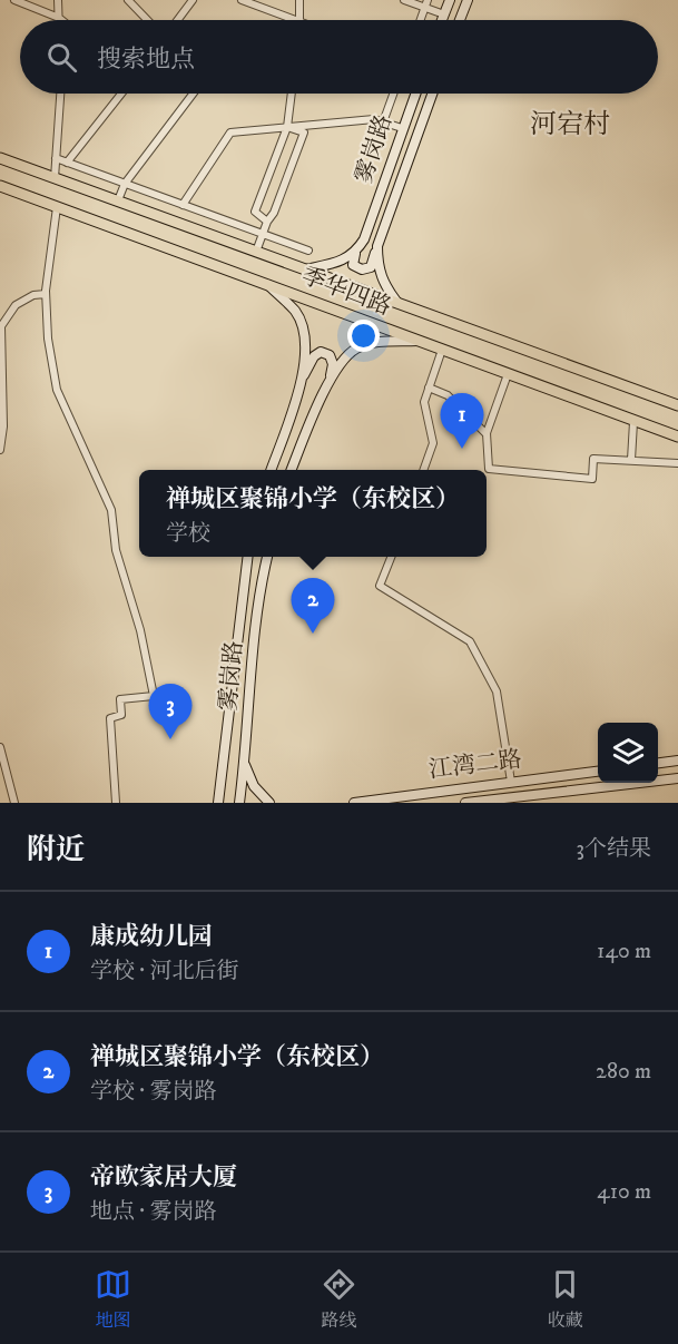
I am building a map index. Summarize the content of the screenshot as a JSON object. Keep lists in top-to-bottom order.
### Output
{
  "streets": {
    "main road": ["雾岗路", "季华四路", "江湾二路"]
  },
  "crossings": [
    ["雾岗路", "季华四路"]
  ],
  "districts": ["河宕村"],
  "page": {
    "search": "搜索地点",
    "pins": ["1", "2", "3"],
    "popup": ["禅城区聚锦小学（东校区）", "学校"],
    "heading": ["附近", "3个结果"],
    "list": [
      {
        "mark": "1",
        "name": "康成幼儿园",
        "note": "学校 · 河北后街",
        "value": "140 m"
      },
      {
        "mark": "2",
        "name": "禅城区聚锦小学（东校区）",
        "note": "学校 · 雾岗路",
        "value": "280 m"
      },
      {
        "mark": "3",
        "name": "帝欧家居大厦",
        "note": "地点 · 雾岗路",
        "value": "410 m"
      }
    ],
    "nav": ["地图", "路线", "收藏"]
  }
}
